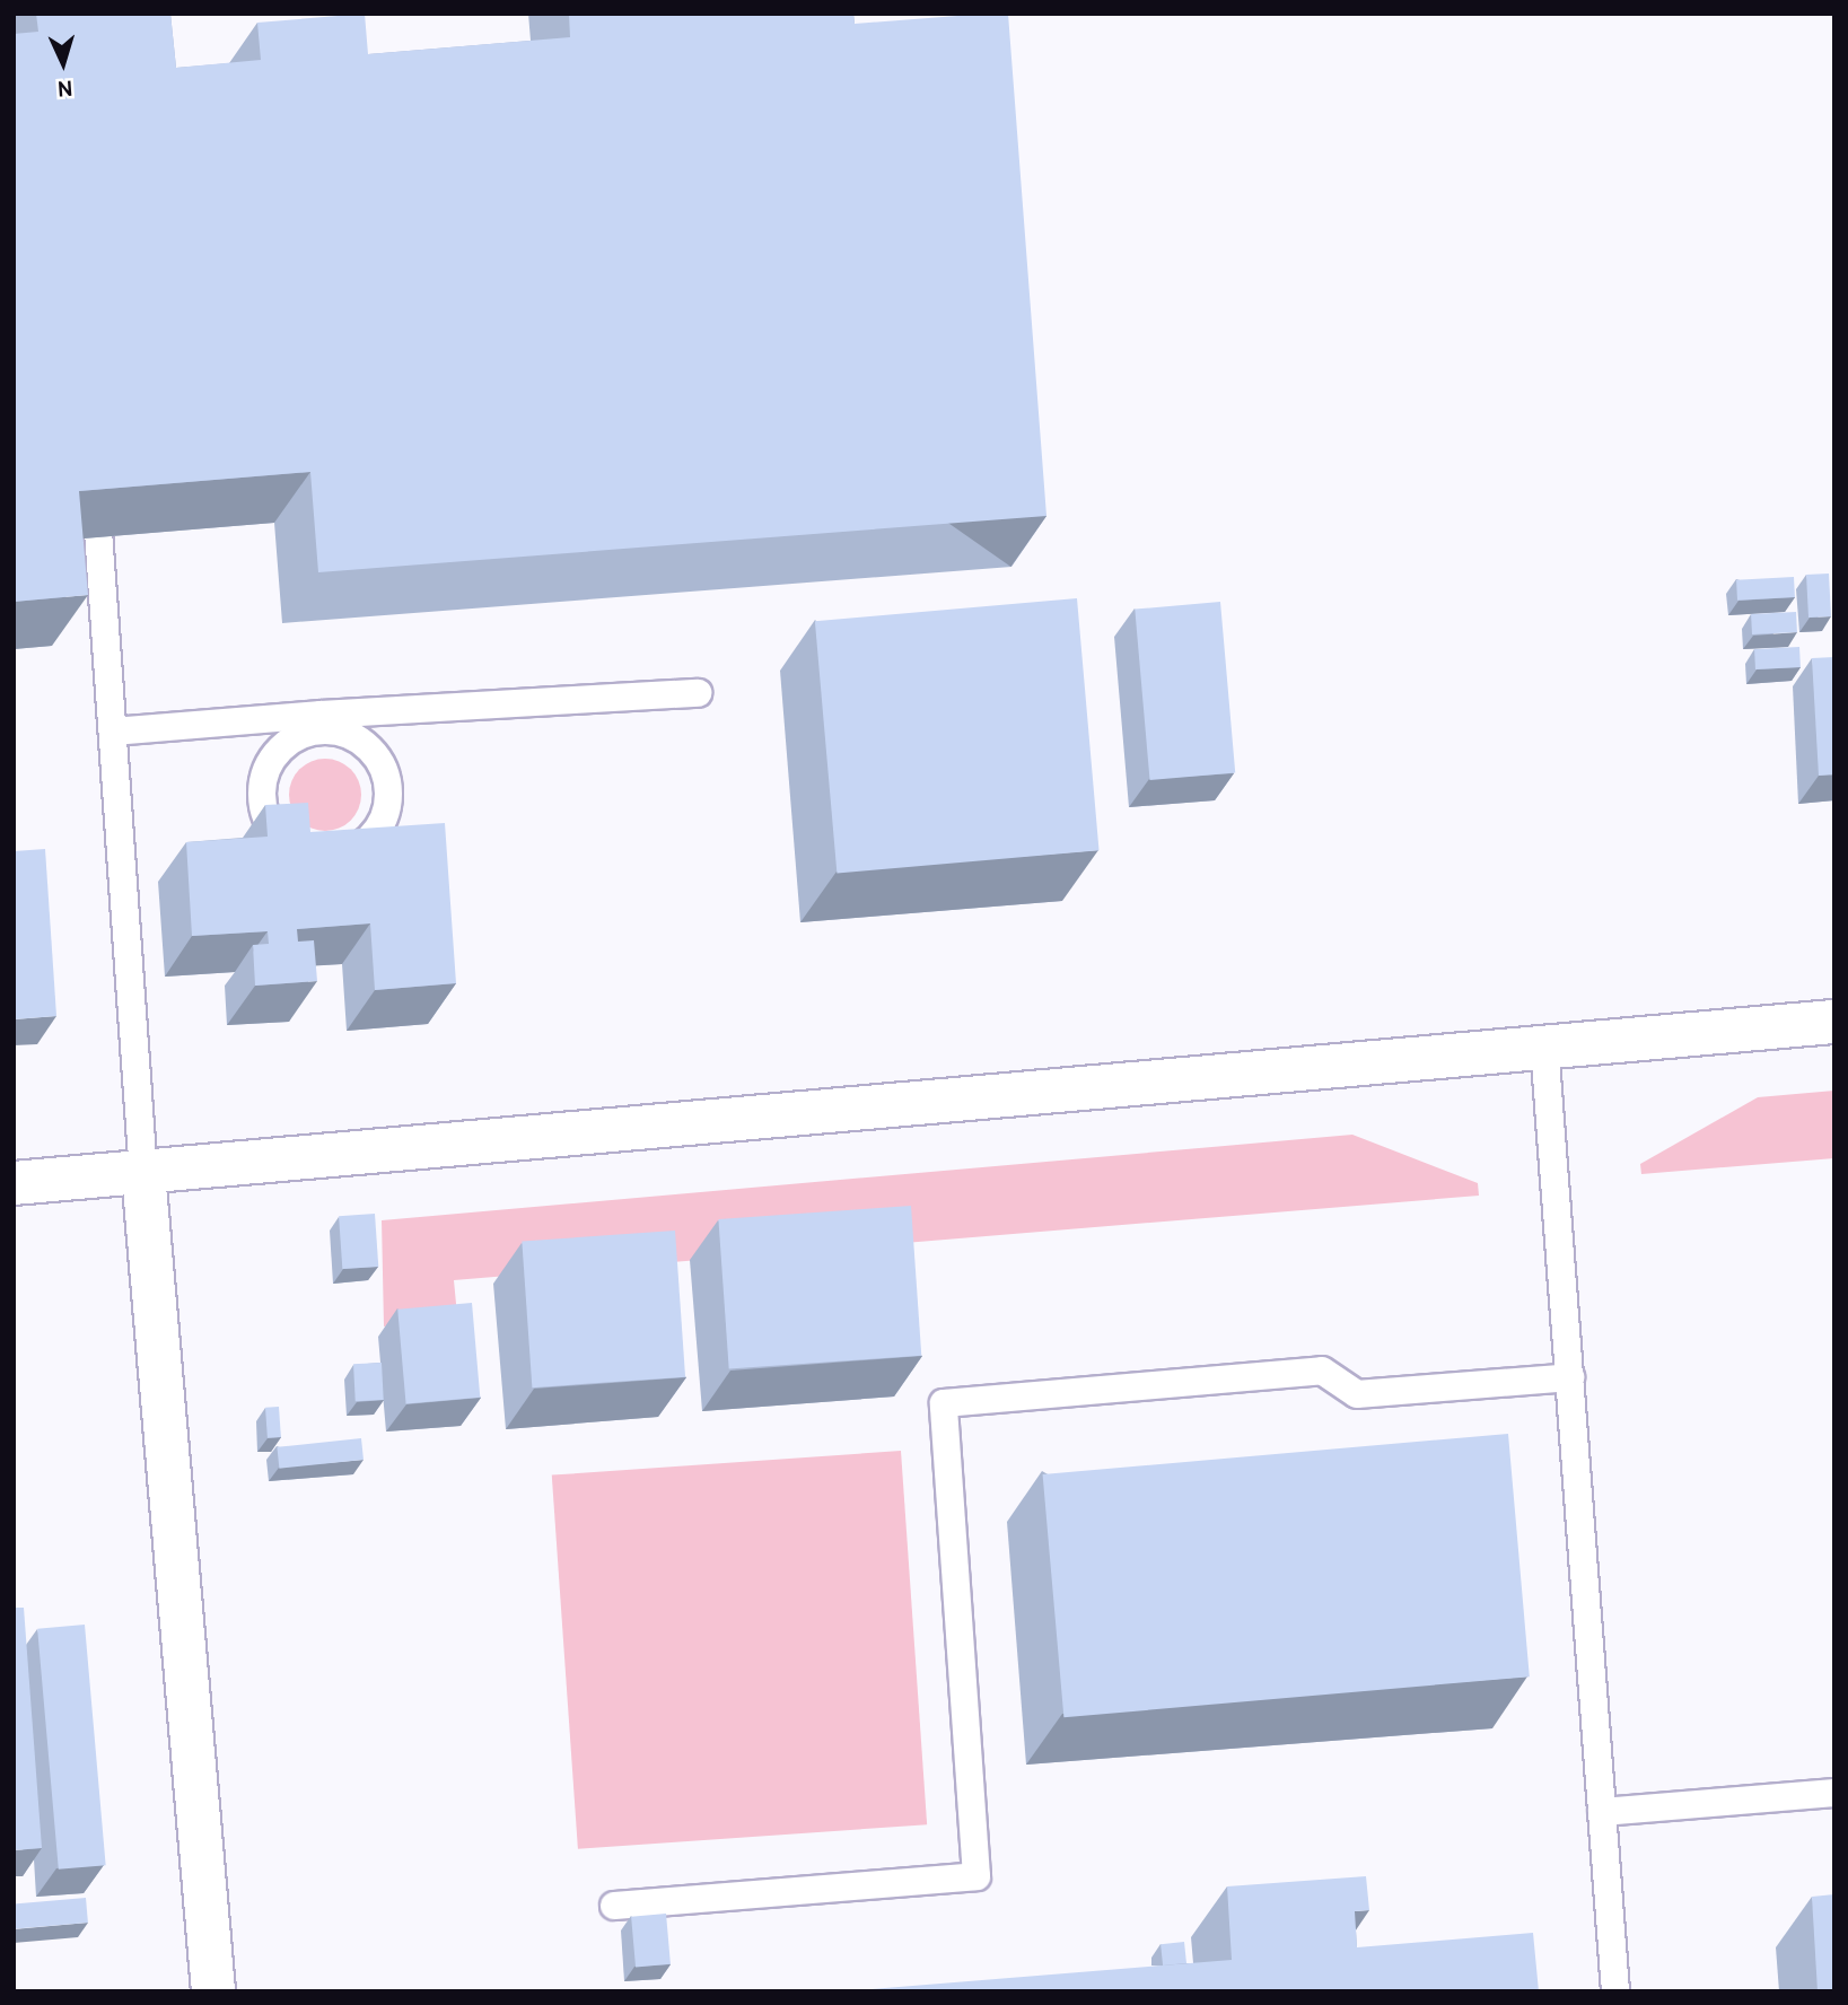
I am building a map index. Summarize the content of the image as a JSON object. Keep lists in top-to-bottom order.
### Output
{
  "north": "bottom"
}
